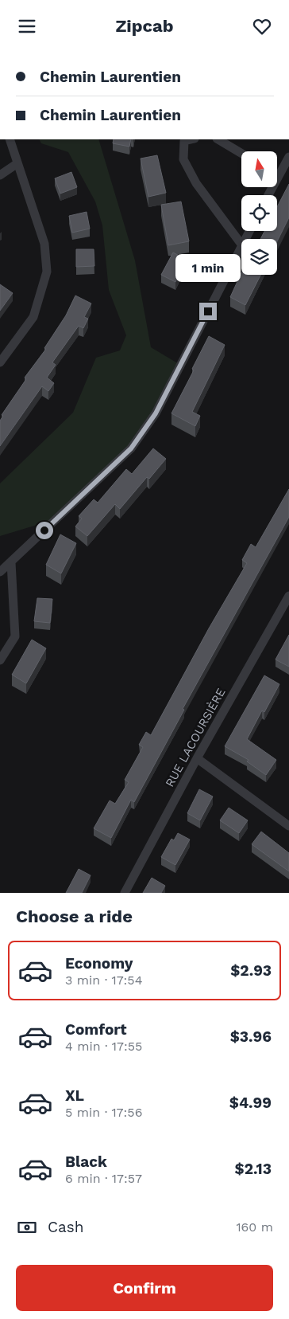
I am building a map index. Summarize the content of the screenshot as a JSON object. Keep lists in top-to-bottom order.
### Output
{
  "streets": {
    "street": ["RUE LACOURSIÈRE"]
  },
  "north": "top",
  "page": {
    "header": "Zipcab",
    "banner": ["Chemin Laurentien", "Chemin Laurentien"],
    "bubble": "1 min",
    "heading": "Choose a ride",
    "list": [
      {
        "name": "Economy",
        "note": "3 min · 17:54",
        "value": "$2.93"
      },
      {
        "name": "Comfort",
        "note": "4 min · 17:55",
        "value": "$3.96"
      },
      {
        "name": "XL",
        "note": "5 min · 17:56",
        "value": "$4.99"
      },
      {
        "name": "Black",
        "note": "6 min · 17:57",
        "value": "$2.13"
      }
    ],
    "pay": ["Cash", "160 m"],
    "buttons": "Confirm"
  }
}
